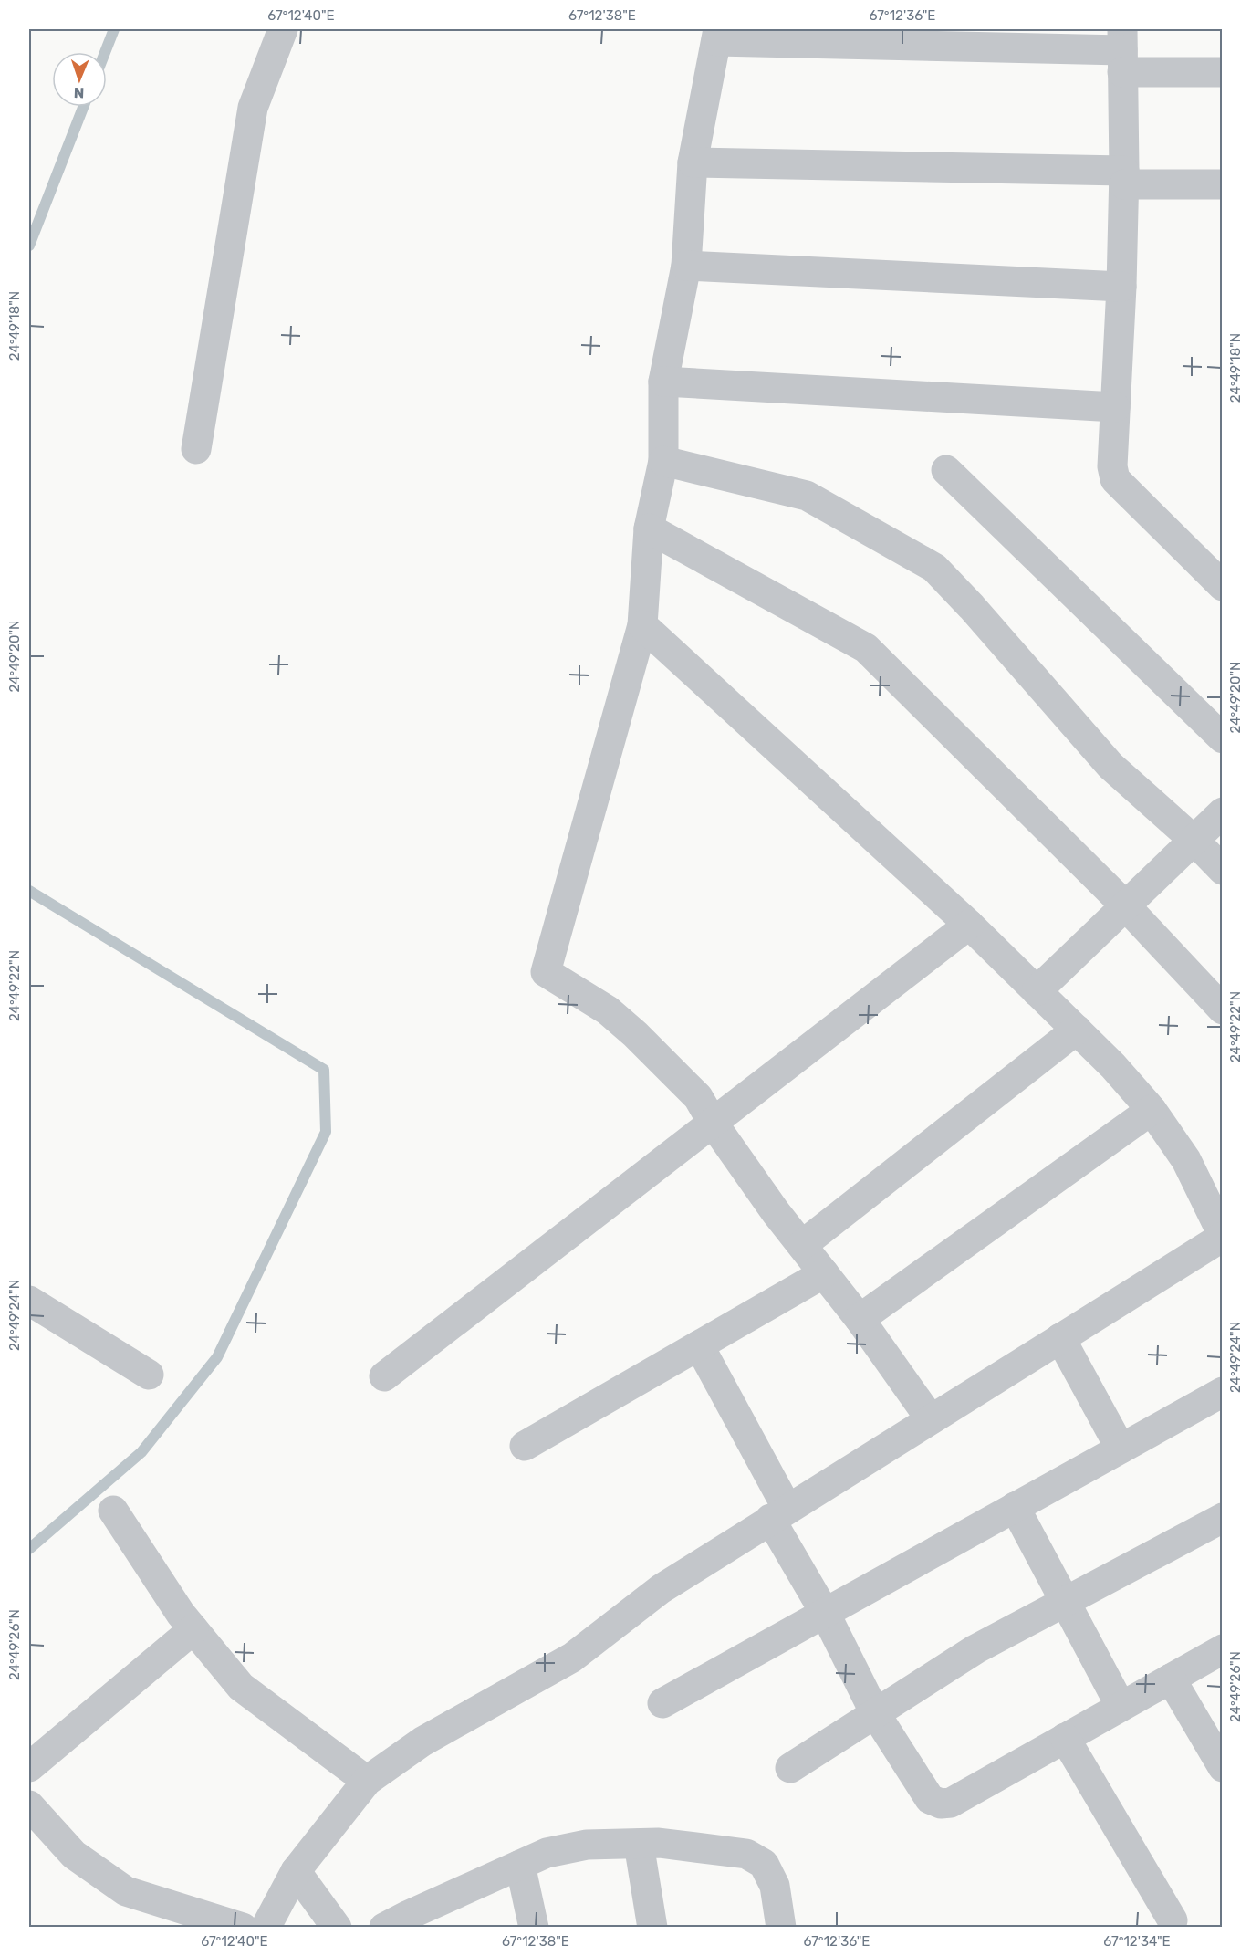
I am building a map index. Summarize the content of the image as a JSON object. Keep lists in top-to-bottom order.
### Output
{
  "north": "bottom",
  "coordinates": [
    "67°12'40\"E",
    "67°12'38\"E",
    "67°12'36\"E",
    "24°49'18\"N",
    "24°49'20\"N",
    "24°49'22\"N",
    "24°49'24\"N",
    "24°49'26\"N",
    "67°12'34\"E"
  ]
}
